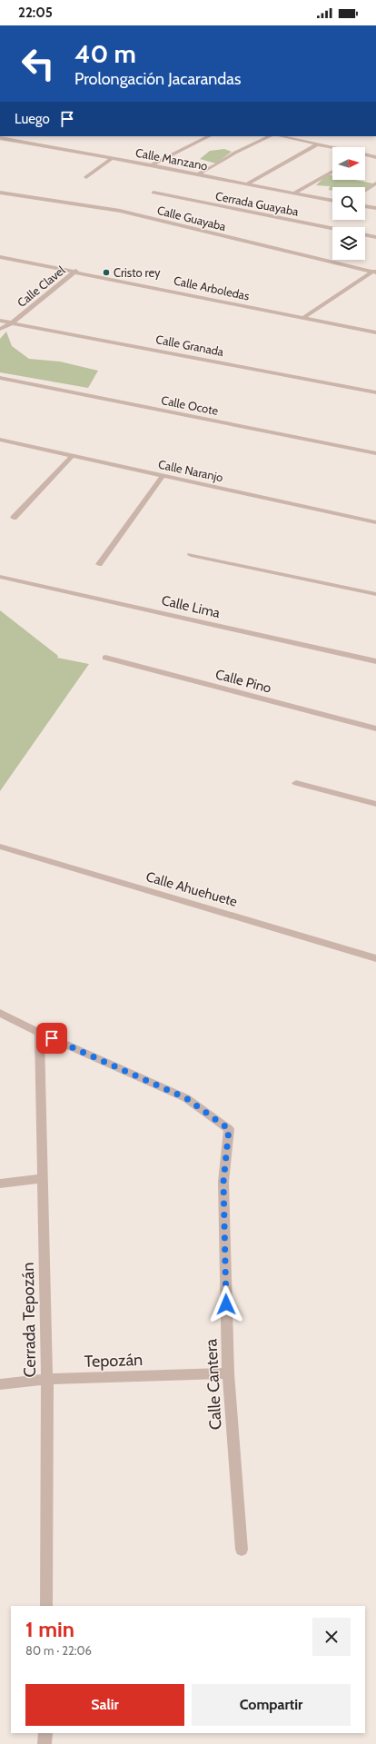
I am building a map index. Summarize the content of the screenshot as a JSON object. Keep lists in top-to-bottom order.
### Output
{
  "streets": {
    "street": [
      "Calle Manzano",
      "Cerrada Guayaba",
      "Calle Guayaba",
      "Calle Clavel",
      "Calle Arboledas",
      "Calle Granada",
      "Calle Ocote",
      "Calle Naranjo",
      "Calle Lima",
      "Calle Pino",
      "Calle Ahuehuete",
      "Cerrada Tepozán",
      "Tepozán",
      "Calle Cantera"
    ]
  },
  "crossings": [
    ["Calle Clavel", "Calle Arboledas"],
    ["Calle Clavel", "Calle Granada"],
    ["Cerrada Tepozán", "Tepozán"],
    ["Cerrada Tepozán", "Calle Cantera"],
    ["Tepozán", "Calle Cantera"]
  ],
  "places": ["Cristo rey"],
  "north": "right",
  "page": {
    "status": "22:05",
    "turn": ["40 m", "Prolongación Jacarandas"],
    "then": "Luego",
    "heading": ["1 min", "80 m · 22:06"],
    "buttons": ["Salir", "Compartir"]
  }
}
